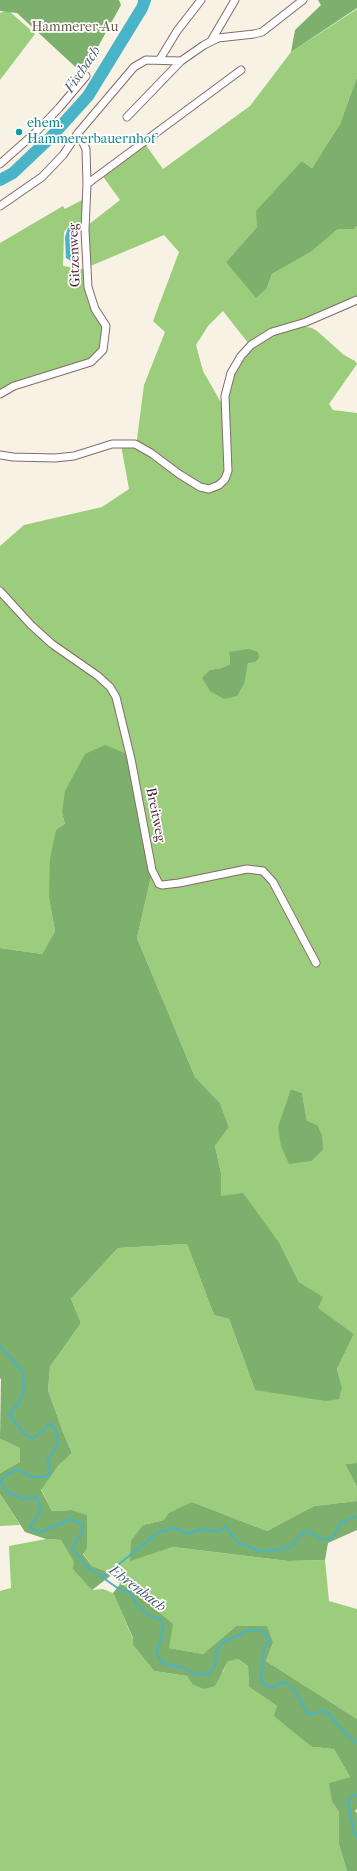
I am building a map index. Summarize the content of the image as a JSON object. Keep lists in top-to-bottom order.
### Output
{
  "streets": {
    "street": ["Gitzenweg", "Breitweg"]
  },
  "water": ["Fischach", "Ehrenbach"],
  "parks": ["Hammerer-Au"],
  "places": ["ehem. Hammererbauernhof"]
}
